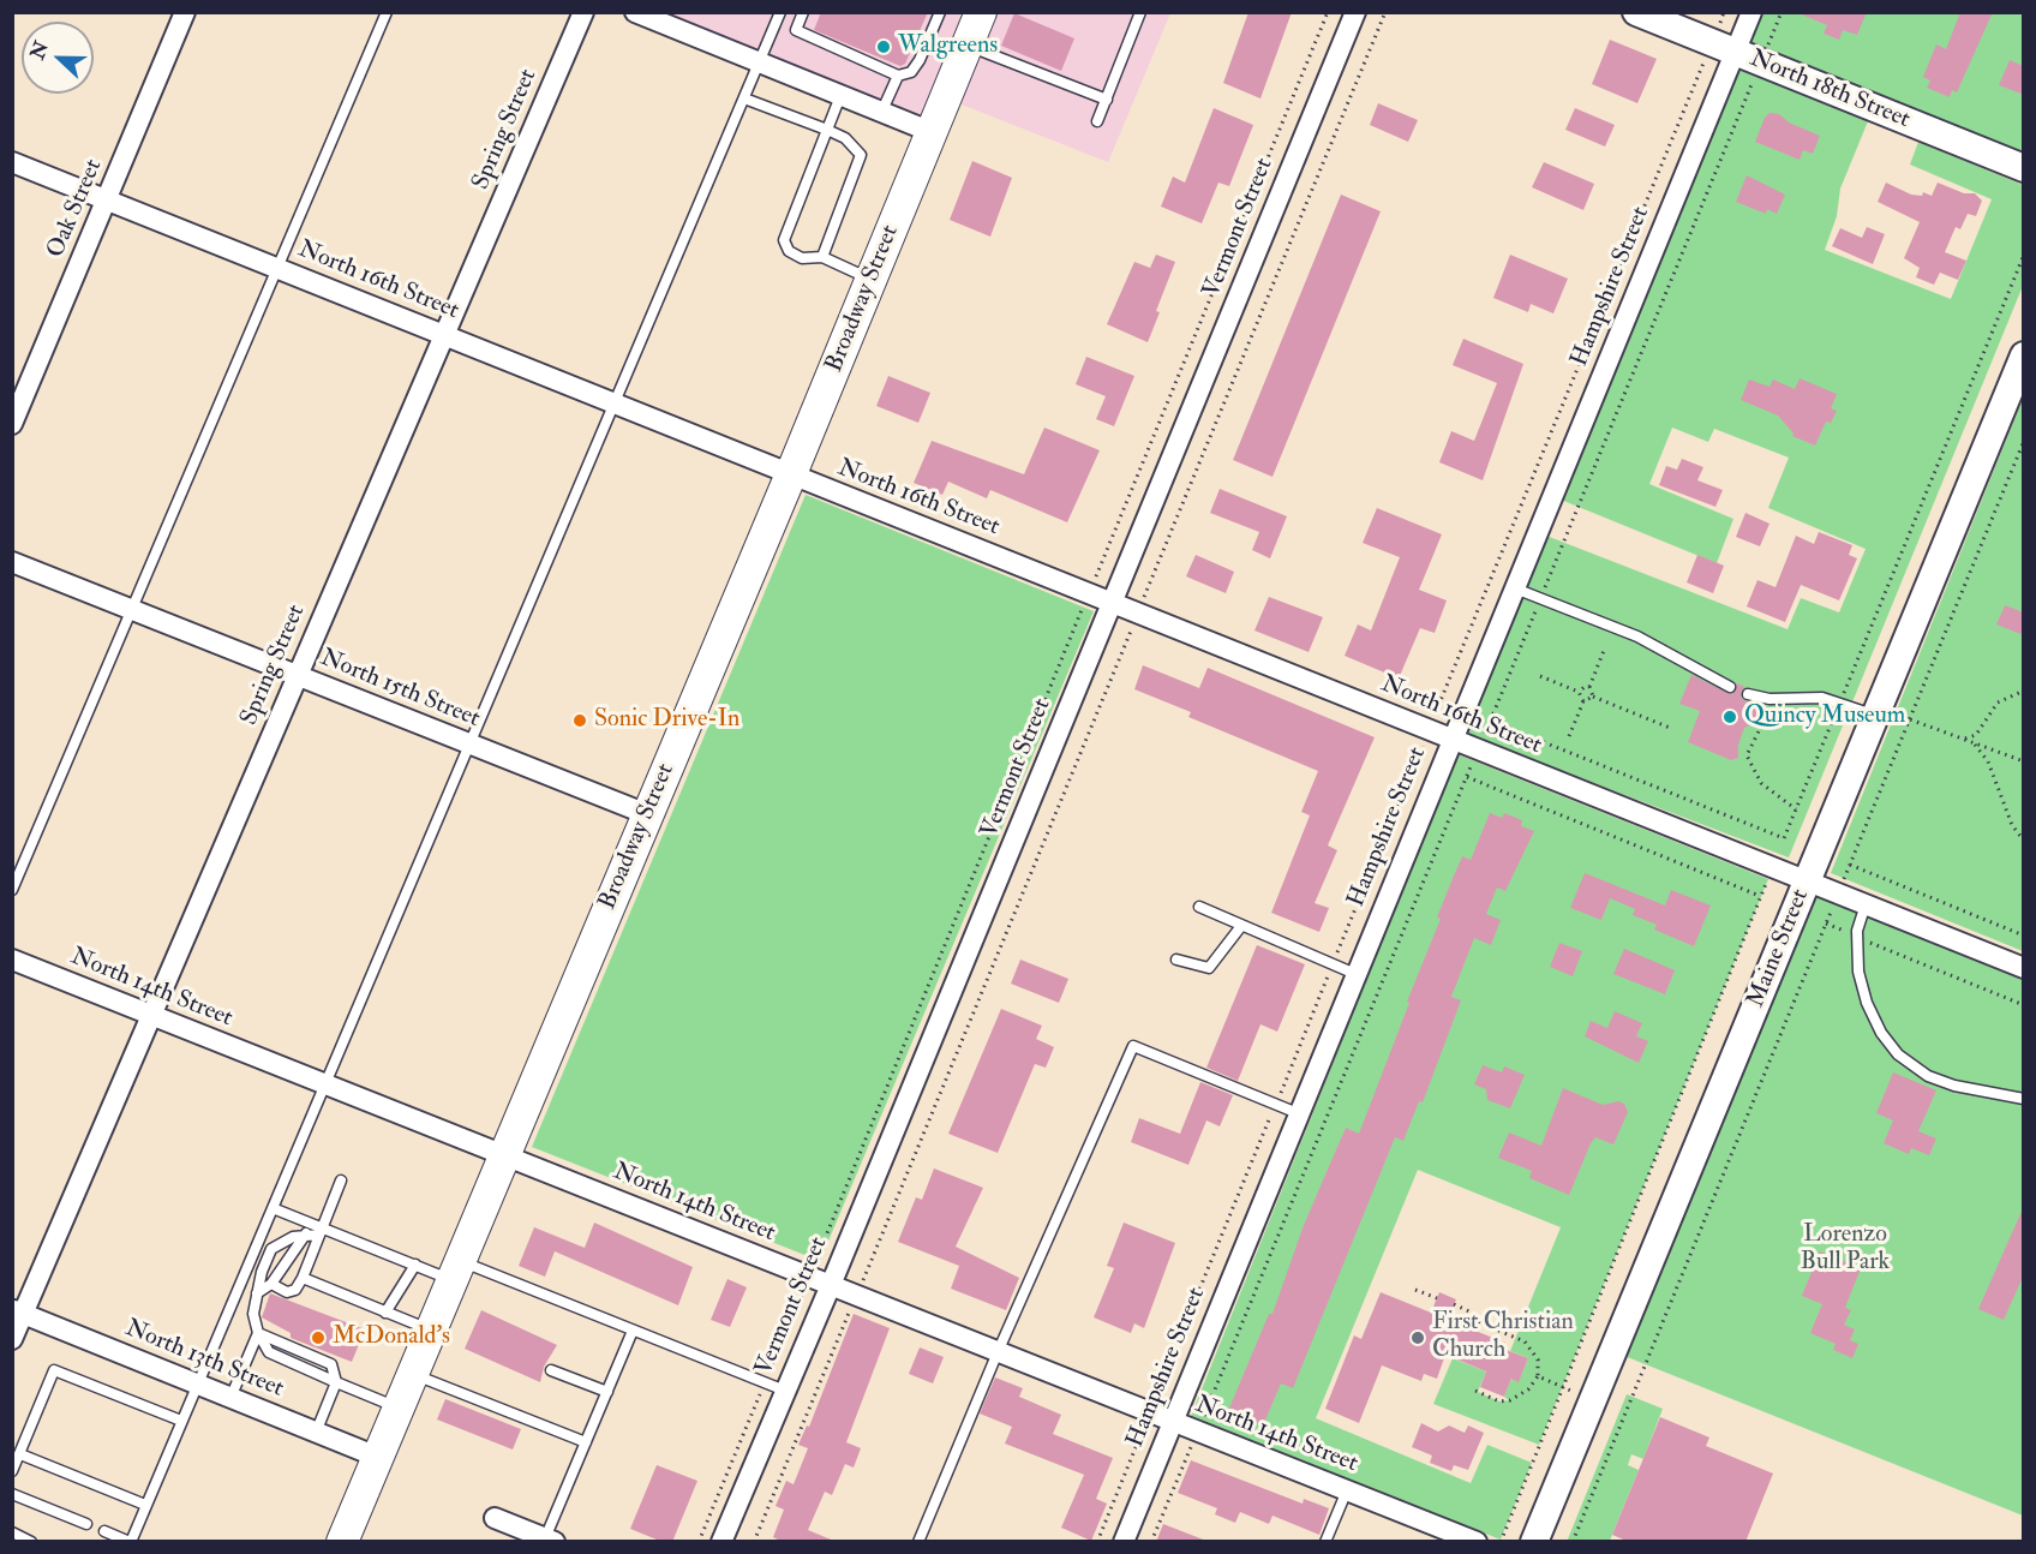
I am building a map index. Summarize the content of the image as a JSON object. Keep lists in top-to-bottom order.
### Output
{
  "streets": {
    "main road": ["Broadway Street"],
    "street": [
      "North 18th Street",
      "Spring Street",
      "Oak Street",
      "Vermont Street",
      "North 16th Street",
      "Hampshire Street",
      "North 15th Street",
      "Maine Street",
      "North 14th Street",
      "North 13th Street"
    ]
  },
  "crossings": [
    ["North 18th Street", "Hampshire Street"],
    ["Spring Street", "North 16th Street"],
    ["Spring Street", "North 15th Street"],
    ["Spring Street", "North 14th Street"],
    ["Spring Street", "North 13th Street"],
    ["Oak Street", "North 16th Street"],
    ["Vermont Street", "North 16th Street"],
    ["Vermont Street", "North 14th Street"],
    ["North 16th Street", "Hampshire Street"],
    ["North 16th Street", "Broadway Street"],
    ["North 16th Street", "Maine Street"],
    ["Hampshire Street", "North 14th Street"],
    ["Broadway Street", "North 15th Street"],
    ["Broadway Street", "North 14th Street"],
    ["Broadway Street", "North 13th Street"]
  ],
  "parks": ["Lorenzo Bull Park"],
  "places": [
    "Walgreens",
    "Quincy Museum",
    "Sonic Drive-In",
    "McDonald's",
    "First Christian Church"
  ],
  "north": "left"
}
